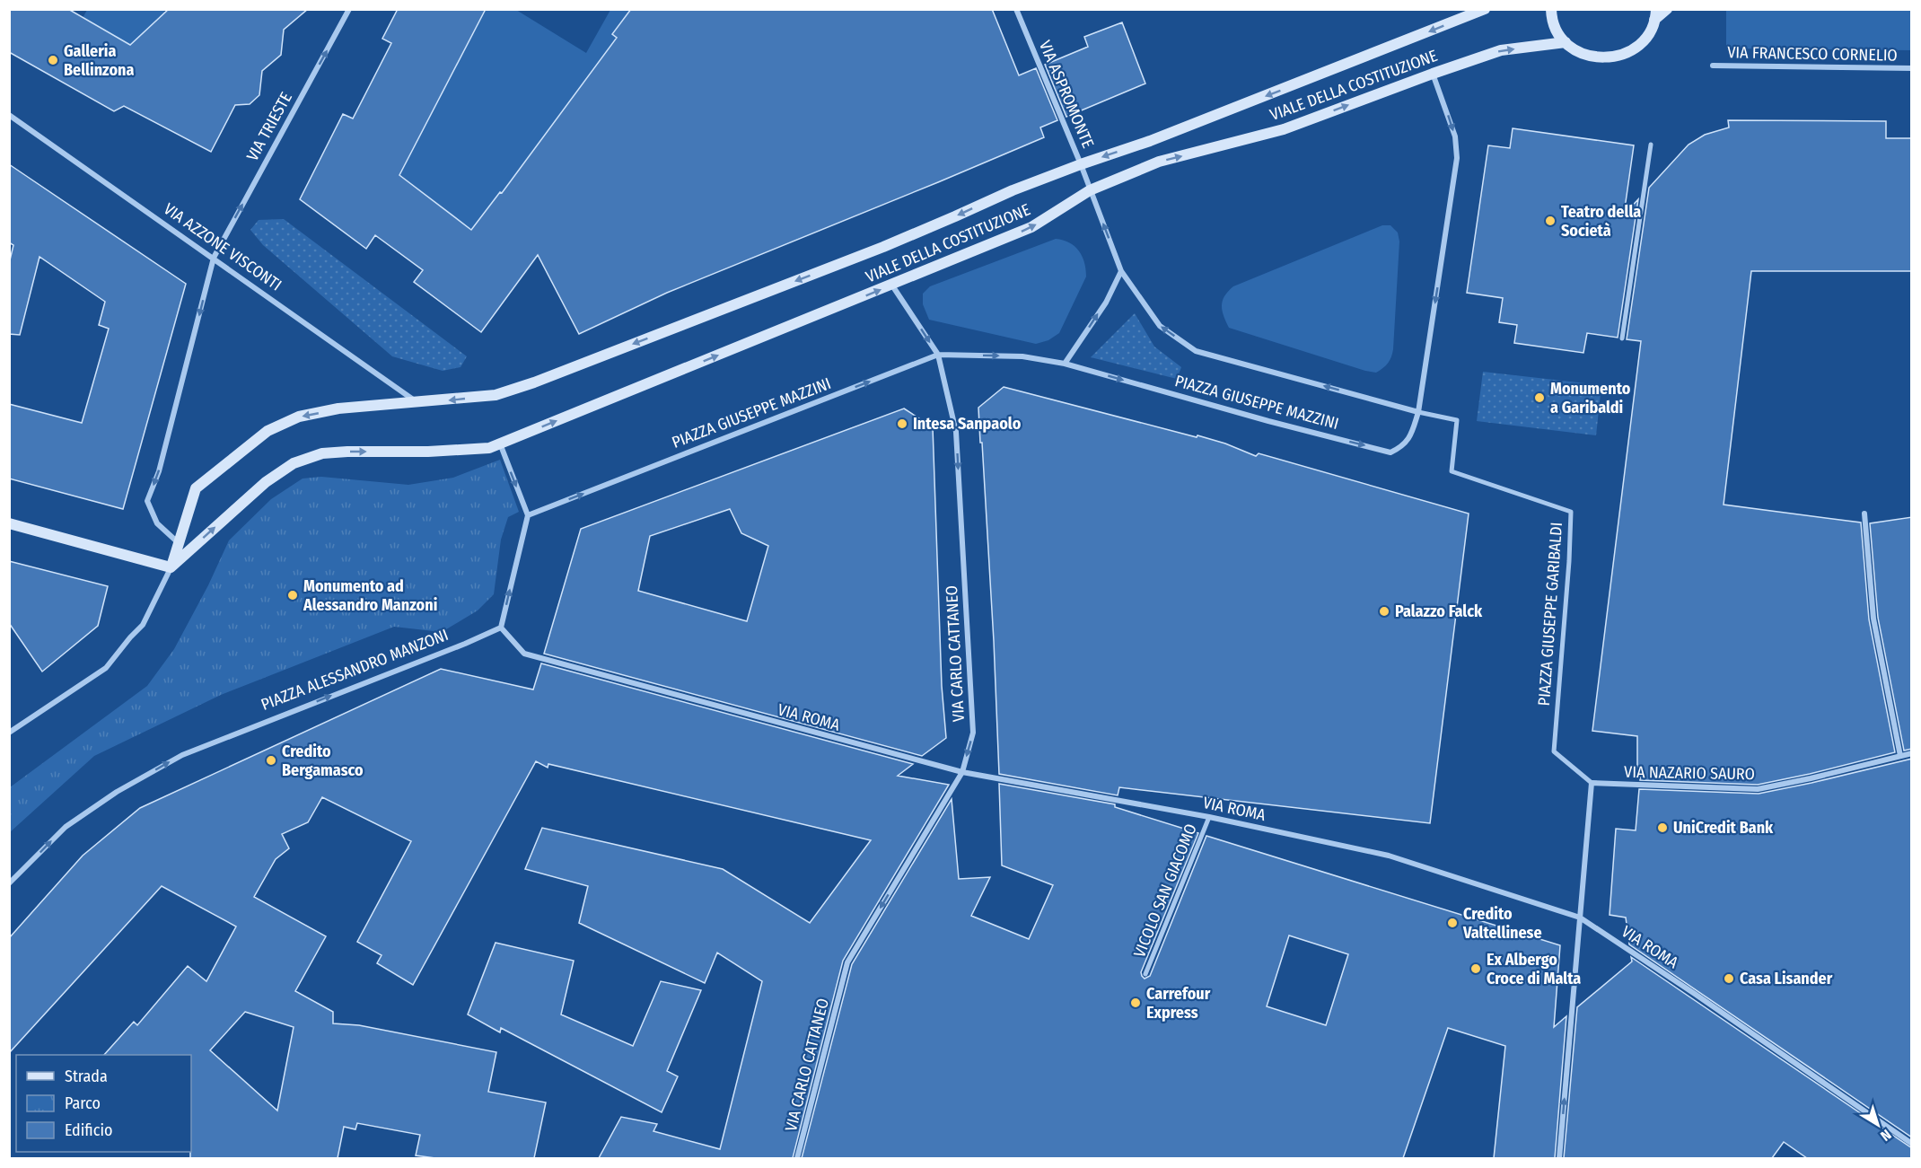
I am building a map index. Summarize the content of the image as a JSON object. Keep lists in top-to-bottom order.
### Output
{
  "streets": {
    "main road": ["VIALE DELLA COSTITUZIONE"],
    "street": [
      "VIA FRANCESCO CORNELIO",
      "VIA ASPROMONTE",
      "VIA TRIESTE",
      "VIA AZZONE VISCONTI",
      "PIAZZA GIUSEPPE MAZZINI",
      "PIAZZA GIUSEPPE GARIBALDI",
      "VIA CARLO CATTANEO",
      "PIAZZA ALESSANDRO MANZONI",
      "VIA ROMA",
      "VIA NAZARIO SAURO",
      "VICOLO SAN GIACOMO"
    ]
  },
  "crossings": [
    ["VIALE DELLA COSTITUZIONE", "VIA ASPROMONTE"],
    ["VIALE DELLA COSTITUZIONE", "VIA AZZONE VISCONTI"],
    ["VIALE DELLA COSTITUZIONE", "PIAZZA GIUSEPPE MAZZINI"],
    ["VIALE DELLA COSTITUZIONE", "VIA CARLO CATTANEO"],
    ["VIA ASPROMONTE", "PIAZZA GIUSEPPE MAZZINI"],
    ["VIA TRIESTE", "VIA AZZONE VISCONTI"],
    ["PIAZZA GIUSEPPE MAZZINI", "PIAZZA GIUSEPPE GARIBALDI"],
    ["PIAZZA GIUSEPPE MAZZINI", "VIA CARLO CATTANEO"],
    ["PIAZZA GIUSEPPE GARIBALDI", "VIA NAZARIO SAURO"],
    ["VIA CARLO CATTANEO", "VIA ROMA"],
    ["PIAZZA ALESSANDRO MANZONI", "VIA ROMA"],
    ["VIA ROMA", "VICOLO SAN GIACOMO"]
  ],
  "one_way": ["VIA CARLO CATTANEO", "PIAZZA ALESSANDRO MANZONI"],
  "places": [
    "Galleria Bellinzona",
    "Teatro della Società",
    "Monumento a Garibaldi",
    "Intesa Sanpaolo",
    "Monumento ad Alessandro Manzoni",
    "Palazzo Falck",
    "Credito Bergamasco",
    "UniCredit Bank",
    "Credito Valtellinese",
    "Ex Albergo Croce di Malta",
    "Casa Lisander",
    "Carrefour Express"
  ],
  "legend": ["Strada", "Parco", "Edificio"],
  "north": "bottom right"
}
